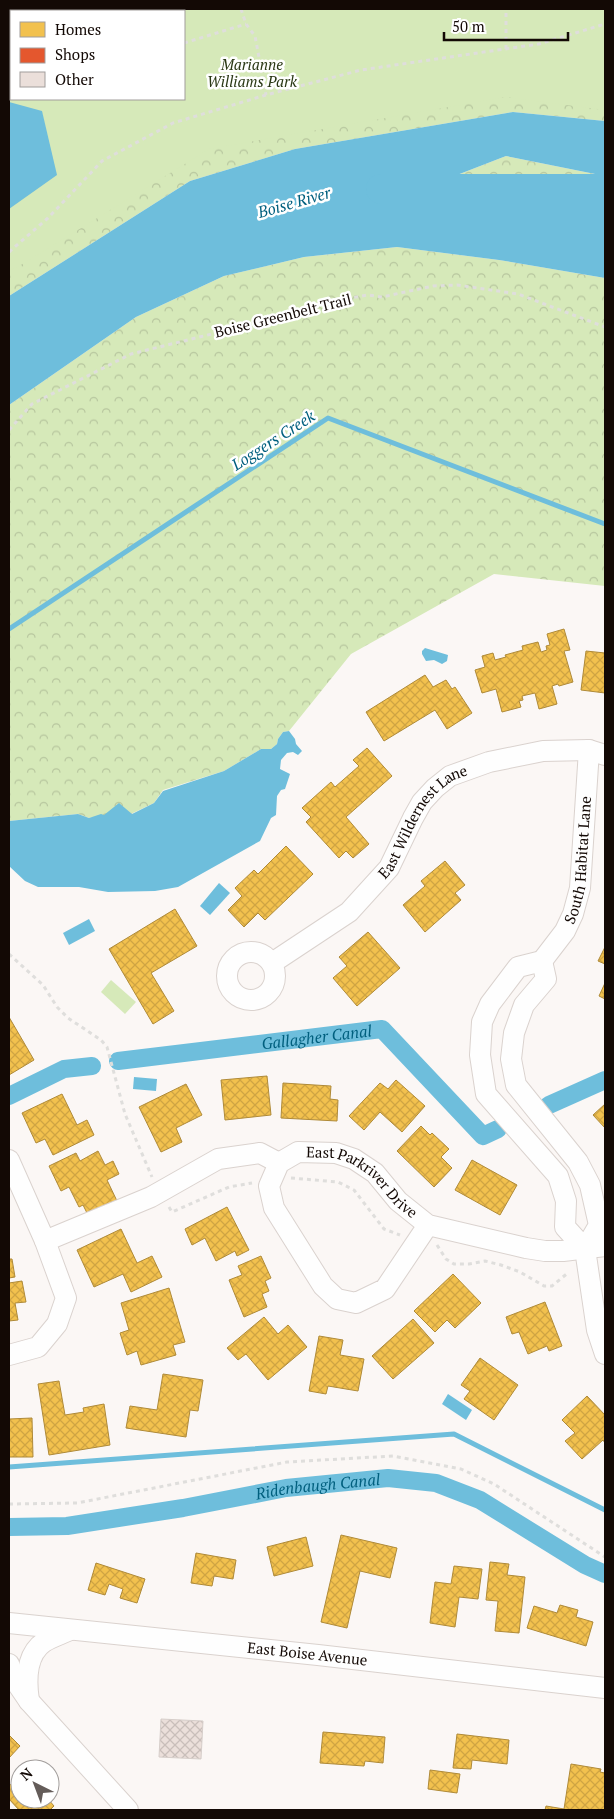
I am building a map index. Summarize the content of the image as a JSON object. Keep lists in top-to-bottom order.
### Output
{
  "streets": {
    "street": [
      "East Wildernest Lane",
      "South Habitat Lane",
      "East Parkriver Drive",
      "East Boise Avenue"
    ],
    "path": ["Boise Greenbelt Trail"]
  },
  "crossings": [
    ["East Wildernest Lane", "South Habitat Lane"]
  ],
  "water": [
    "Boise River",
    "Loggers Creek",
    "Gallagher Canal",
    "Ridenbaugh Canal"
  ],
  "parks": ["Marianne Williams Park"],
  "legend": ["Homes", "Shops", "Other"],
  "scale_bar": "50 m",
  "north": "top left"
}
